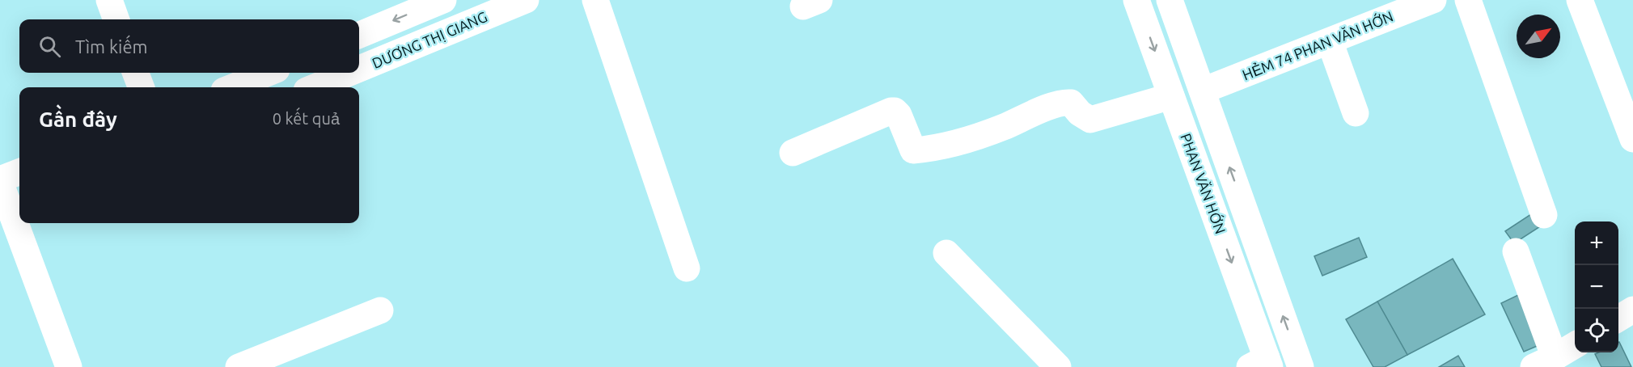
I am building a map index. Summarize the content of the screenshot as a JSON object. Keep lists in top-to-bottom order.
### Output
{
  "streets": {
    "street": ["DƯƠNG THỊ GIANG", "HẺM 74 PHAN VĂN HỚN", "PHAN VĂN HỚN"]
  },
  "crossings": [
    ["HẺM 74 PHAN VĂN HỚN", "PHAN VĂN HỚN"]
  ],
  "north": "top right",
  "page": {
    "search": "Tìm kiếm",
    "heading": ["Gần đây", "0 kết quả"],
    "map_buttons": ["+", "−"]
  }
}
